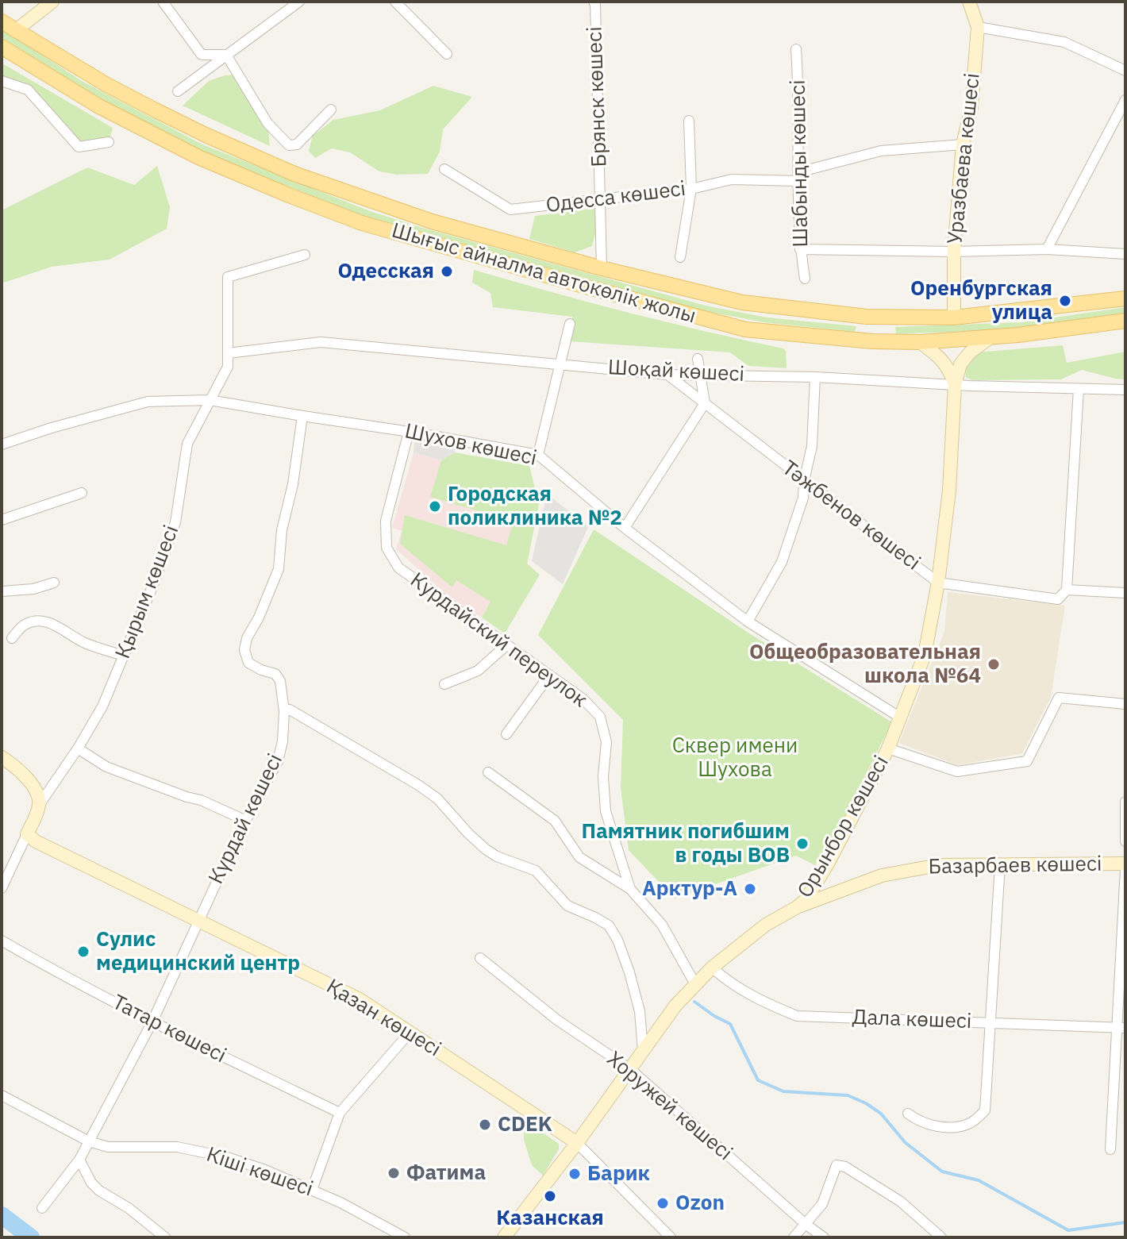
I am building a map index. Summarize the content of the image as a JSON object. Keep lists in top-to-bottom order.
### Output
{
  "streets": {
    "main road": ["Шығыс айналма автокөлік жолы"],
    "street": [
      "Брянск көшесі",
      "Уразбаева көшесі",
      "Шабынды көшесі",
      "Одесса көшесі",
      "Шоқай көшесі",
      "Шухов көшесі",
      "Тәжбенов көшесі",
      "Қырым көшесі",
      "Курдайский переулок",
      "Күрдай көшесі",
      "Орынбор көшесі",
      "Базарбаев көшесі",
      "Қазан көшесі",
      "Дала көшесі",
      "Татар көшесі",
      "Хоружей көшесі",
      "Кіші көшесі"
    ]
  },
  "crossings": [
    ["Брянск көшесі", "Одесса көшесі"],
    ["Брянск көшесі", "Шығыс айналма автокөлік жолы"],
    ["Уразбаева көшесі", "Одесса көшесі"],
    ["Уразбаева көшесі", "Шығыс айналма автокөлік жолы"],
    ["Шабынды көшесі", "Одесса көшесі"],
    ["Шоқай көшесі", "Тәжбенов көшесі"],
    ["Шоқай көшесі", "Қырым көшесі"],
    ["Шоқай көшесі", "Орынбор көшесі"],
    ["Шухов көшесі", "Қырым көшесі"],
    ["Шухов көшесі", "Курдайский переулок"],
    ["Шухов көшесі", "Күрдай көшесі"],
    ["Шухов көшесі", "Орынбор көшесі"],
    ["Тәжбенов көшесі", "Орынбор көшесі"],
    ["Қырым көшесі", "Қазан көшесі"],
    ["Күрдай көшесі", "Қазан көшесі"],
    ["Күрдай көшесі", "Татар көшесі"],
    ["Күрдай көшесі", "Кіші көшесі"],
    ["Орынбор көшесі", "Базарбаев көшесі"],
    ["Орынбор көшесі", "Қазан көшесі"],
    ["Орынбор көшесі", "Дала көшесі"],
    ["Орынбор көшесі", "Хоружей көшесі"]
  ],
  "parks": ["Сквер имени Шухова"],
  "places": [
    "Одесская",
    "Оренбургская улица",
    "Городская поликлиника №2",
    "Общеобразовательная школа №64",
    "Памятник погибшим в годы ВОВ",
    "Арктур-А",
    "Сулис медицинский центр",
    "CDEK",
    "Фатима",
    "Барик",
    "Казанская",
    "Ozon"
  ]
}
